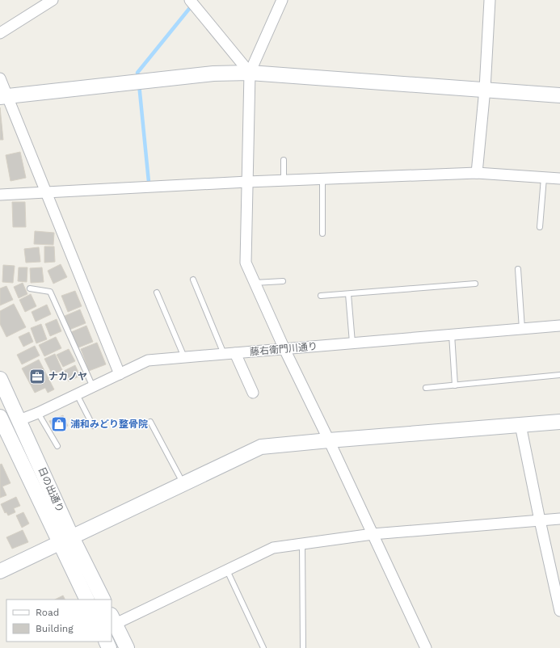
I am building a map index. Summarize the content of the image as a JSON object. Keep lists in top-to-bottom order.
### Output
{
  "streets": {
    "street": ["藤右衛門川通り", "日の出通り"]
  },
  "crossings": [
    ["藤右衛門川通り", "日の出通り"]
  ],
  "places": {
    "office": ["ナカノヤ"],
    "shop": ["浦和みどり整骨院"]
  },
  "legend": ["Road", "Building"]
}
